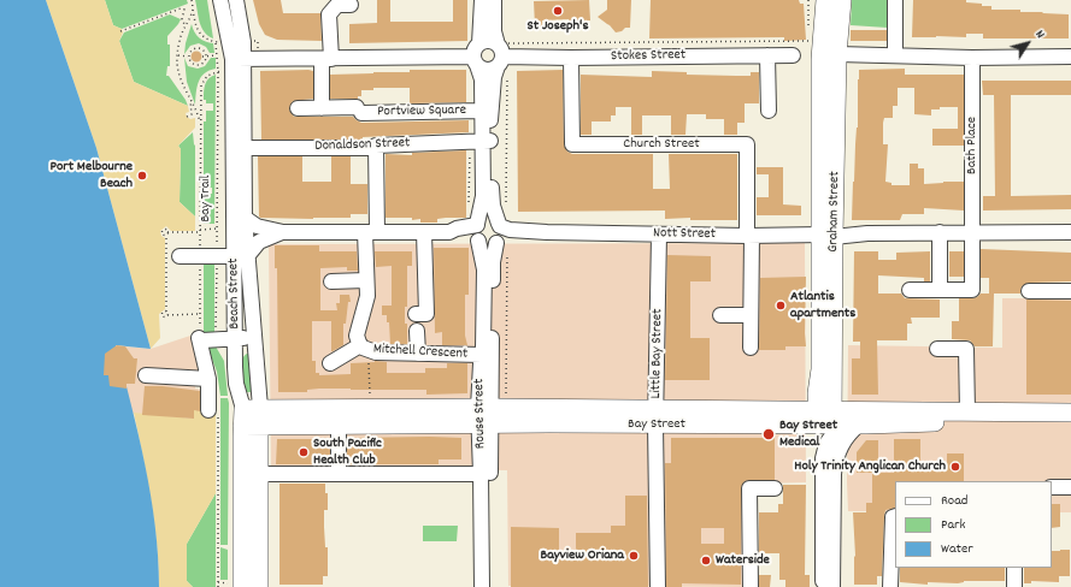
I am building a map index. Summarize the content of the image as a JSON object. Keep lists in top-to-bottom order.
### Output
{
  "streets": {
    "main road": ["Graham Street", "Beach Street", "Bay Street"],
    "street": [
      "Stokes Street",
      "Portview Square",
      "Church Street",
      "Donaldson Street",
      "Bath Place",
      "Nott Street",
      "Mitchell Crescent",
      "Little Bay Street",
      "Rouse Street"
    ],
    "path": ["Bay Trail"]
  },
  "crossings": [
    ["Stokes Street", "Church Street"],
    ["Stokes Street", "Rouse Street"],
    ["Portview Square", "Rouse Street"],
    ["Church Street", "Nott Street"],
    ["Donaldson Street", "Beach Street"],
    ["Donaldson Street", "Mitchell Crescent"],
    ["Donaldson Street", "Rouse Street"],
    ["Bath Place", "Nott Street"],
    ["Graham Street", "Nott Street"],
    ["Graham Street", "Bay Street"],
    ["Nott Street", "Little Bay Street"],
    ["Nott Street", "Rouse Street"],
    ["Beach Street", "Bay Street"],
    ["Mitchell Crescent", "Rouse Street"],
    ["Little Bay Street", "Bay Street"],
    ["Rouse Street", "Bay Street"]
  ],
  "places": [
    "St Joseph's",
    "Port Melbourne Beach",
    "Atlantis apartments",
    "Bay Street Medical",
    "South Pacific Health Club",
    "Holy Trinity Anglican Church",
    "Bayview Oriana",
    "Waterside"
  ],
  "legend": ["Road", "Park", "Water"],
  "north": "top right"
}
